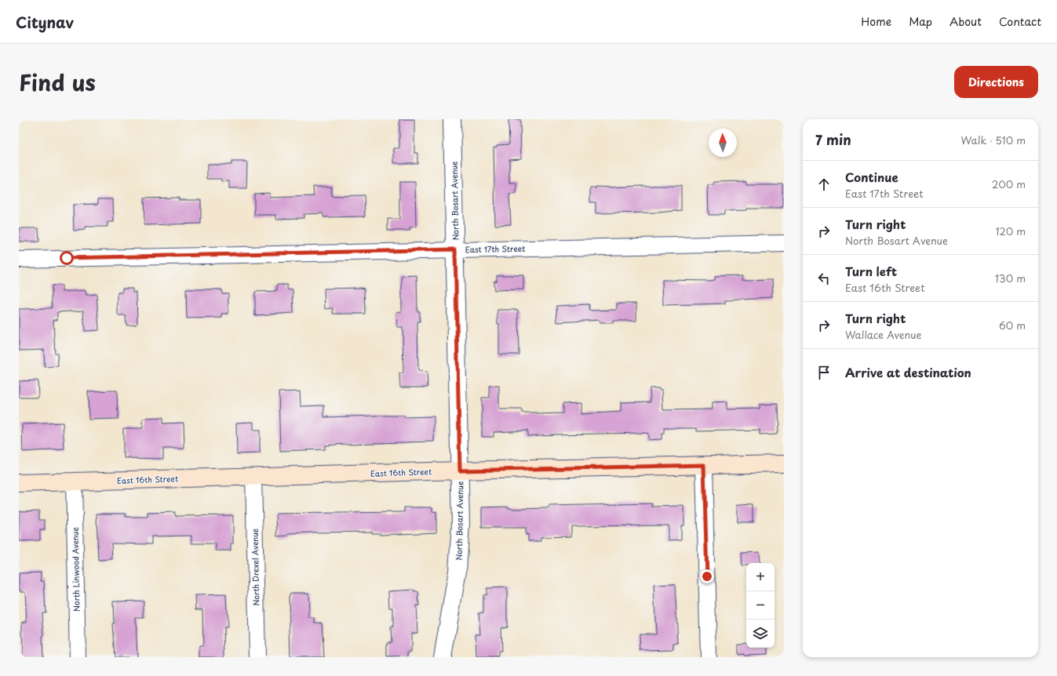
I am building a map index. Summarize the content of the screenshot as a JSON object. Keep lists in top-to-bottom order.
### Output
{
  "streets": {
    "main road": ["East 16th Street"],
    "street": [
      "North Bosart Avenue",
      "East 17th Street",
      "North Drexel Avenue",
      "North Linwood Avenue"
    ]
  },
  "crossings": [
    ["North Bosart Avenue", "East 17th Street"],
    ["North Bosart Avenue", "East 16th Street"],
    ["East 16th Street", "North Drexel Avenue"],
    ["East 16th Street", "North Linwood Avenue"]
  ],
  "north": "top",
  "page": {
    "header": "Citynav",
    "nav": [
      "Home",
      "Map",
      "About",
      "Contact"
    ],
    "title": "Find us",
    "buttons": "Directions",
    "heading": ["7 min", "Walk · 510 m"],
    "list": [
      ["Continue", "East 17th Street", "200 m"],
      ["Turn right", "North Bosart Avenue", "120 m"],
      ["Turn left", "East 16th Street", "130 m"],
      ["Turn right", "Wallace Avenue", "60 m"],
      "Arrive at destination"
    ],
    "map_buttons": ["+", "−"]
  }
}
